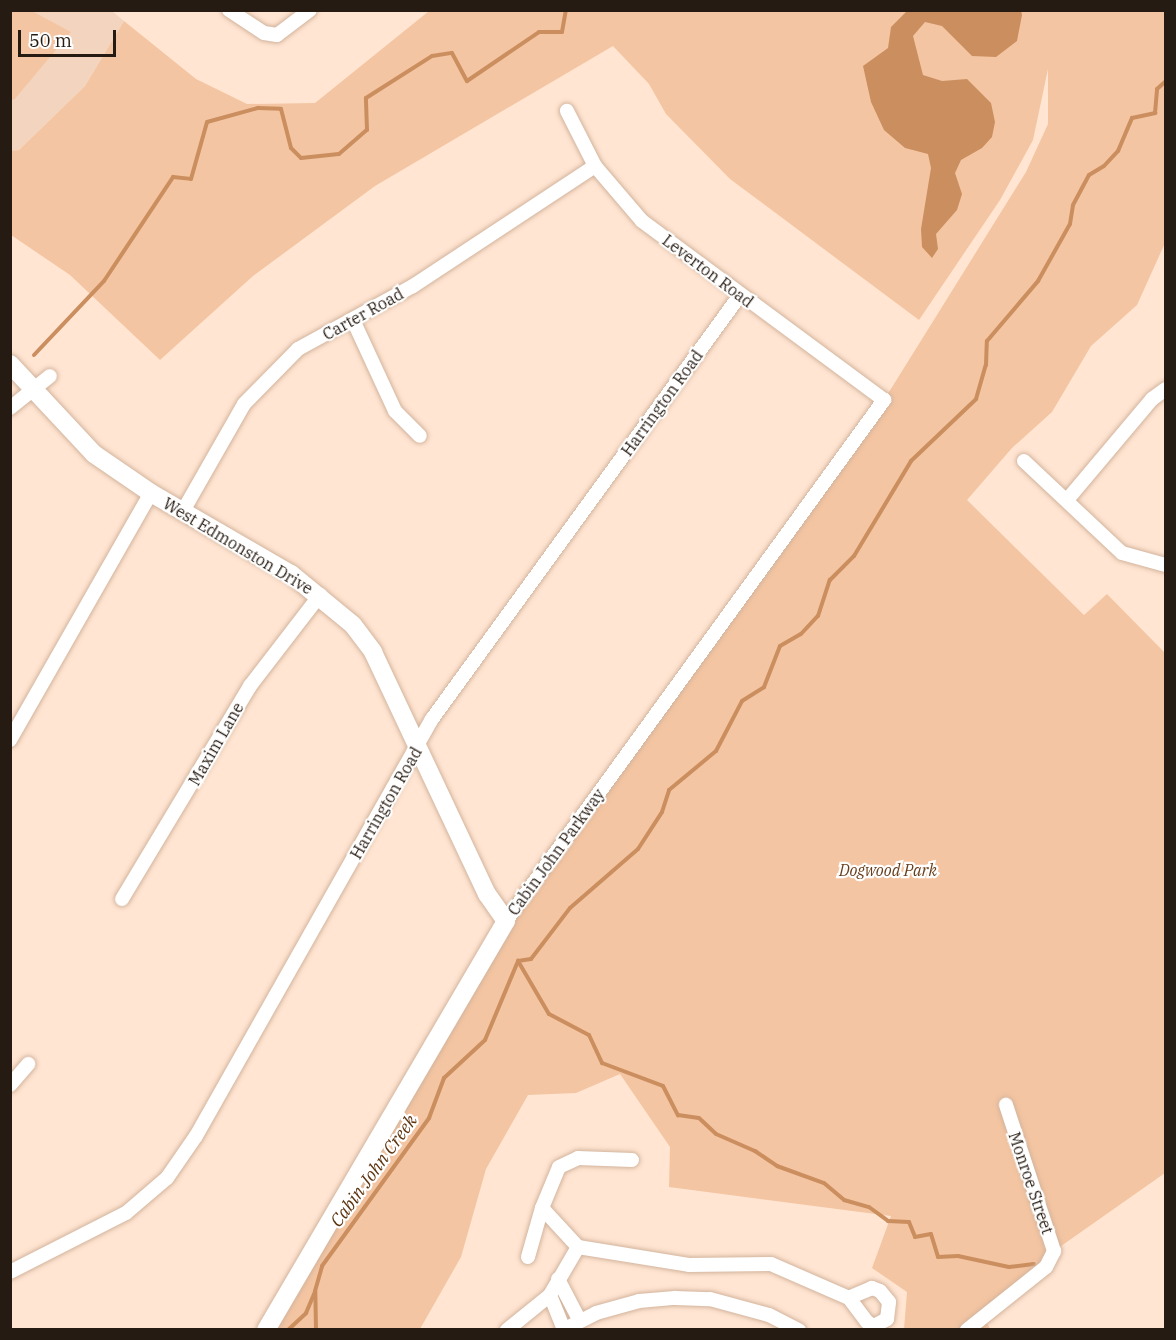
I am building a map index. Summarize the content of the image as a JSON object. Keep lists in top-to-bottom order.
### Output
{
  "streets": {
    "street": [
      "Leverton Road",
      "Carter Road",
      "Harrington Road",
      "West Edmonston Drive",
      "Maxim Lane",
      "Cabin John Parkway",
      "Monroe Street"
    ]
  },
  "crossings": [
    ["Leverton Road", "Carter Road"],
    ["Leverton Road", "Harrington Road"],
    ["Leverton Road", "Cabin John Parkway"],
    ["Carter Road", "West Edmonston Drive"],
    ["Harrington Road", "West Edmonston Drive"],
    ["West Edmonston Drive", "Maxim Lane"],
    ["West Edmonston Drive", "Cabin John Parkway"]
  ],
  "water": ["Cabin John Creek"],
  "parks": ["Dogwood Park"],
  "scale_bar": "50 m"
}
